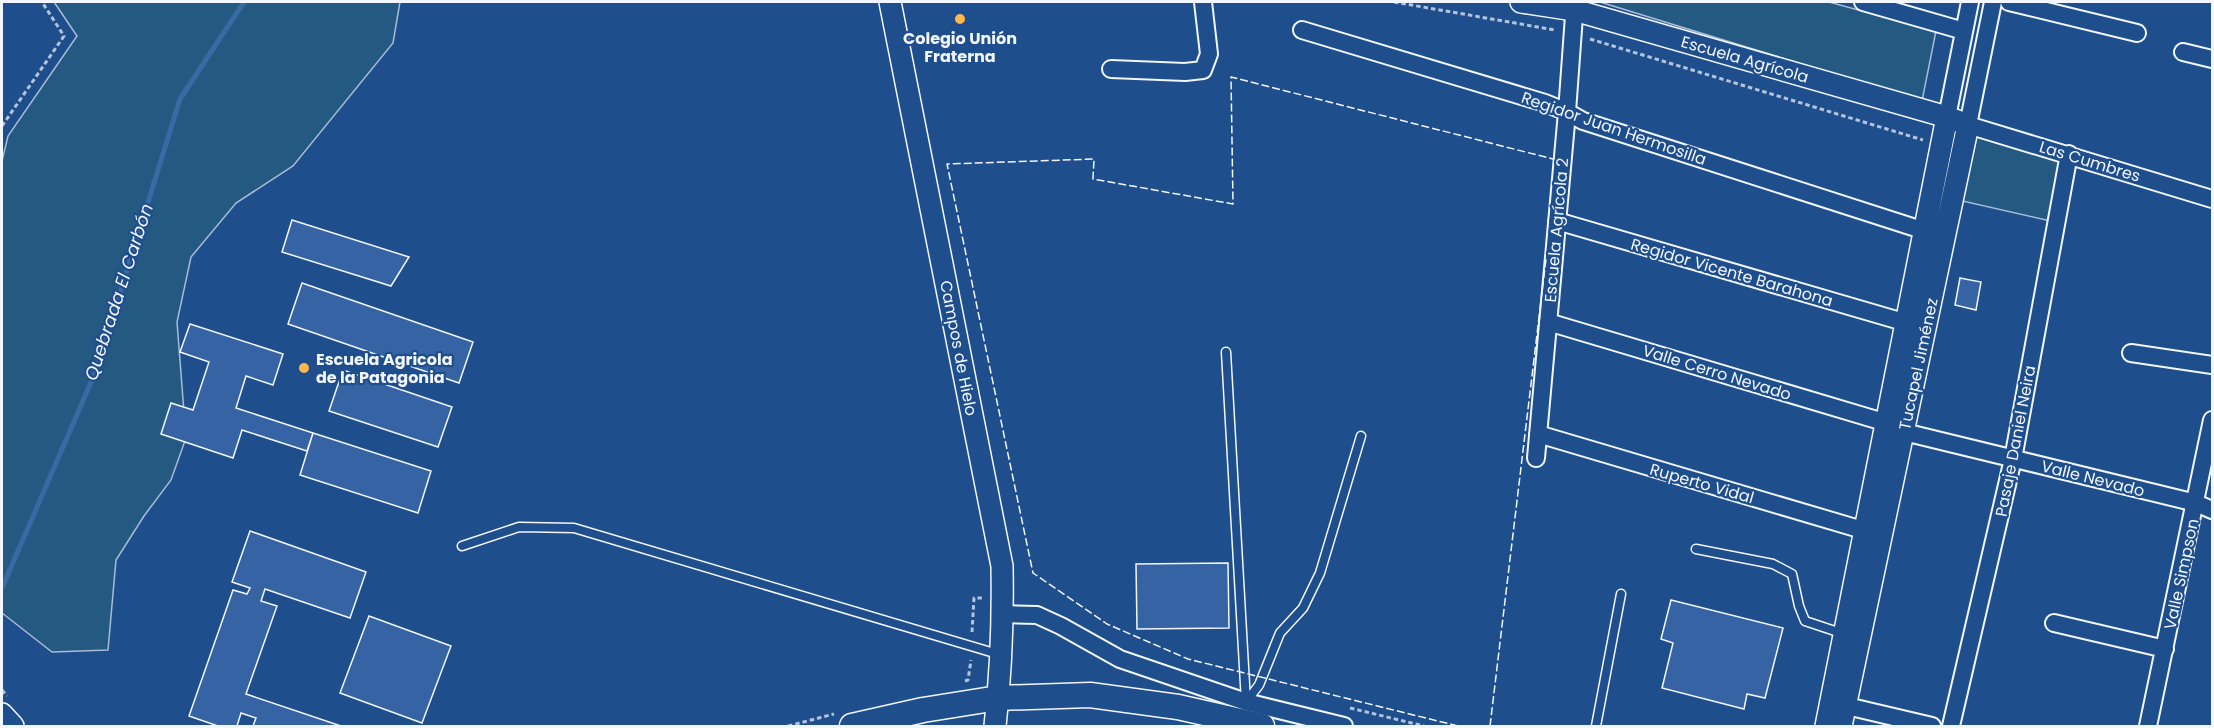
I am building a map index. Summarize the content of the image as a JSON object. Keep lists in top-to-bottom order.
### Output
{
  "streets": {
    "street": [
      "Escuela Agrícola",
      "Regidor Juan Hermosilla",
      "Las Cumbres",
      "Escuela Agrícola 2",
      "Regidor Vicente Barahona",
      "Campos de Hielo",
      "Tucapel Jiménez",
      "Valle Cerro Nevado",
      "Pasaje Daniel Neira",
      "Valle Nevado",
      "Ruperto Vidal",
      "Valle Simpson"
    ]
  },
  "crossings": [
    ["Escuela Agrícola", "Las Cumbres"],
    ["Escuela Agrícola", "Escuela Agrícola 2"],
    ["Escuela Agrícola", "Tucapel Jiménez"],
    ["Regidor Juan Hermosilla", "Escuela Agrícola 2"],
    ["Regidor Juan Hermosilla", "Tucapel Jiménez"],
    ["Las Cumbres", "Tucapel Jiménez"],
    ["Las Cumbres", "Pasaje Daniel Neira"],
    ["Escuela Agrícola 2", "Regidor Vicente Barahona"],
    ["Escuela Agrícola 2", "Valle Cerro Nevado"],
    ["Escuela Agrícola 2", "Ruperto Vidal"],
    ["Regidor Vicente Barahona", "Tucapel Jiménez"],
    ["Tucapel Jiménez", "Valle Cerro Nevado"],
    ["Tucapel Jiménez", "Valle Nevado"],
    ["Tucapel Jiménez", "Ruperto Vidal"],
    ["Valle Cerro Nevado", "Valle Nevado"],
    ["Pasaje Daniel Neira", "Valle Nevado"],
    ["Valle Nevado", "Valle Simpson"]
  ],
  "water": ["Quebrada El Carbón"],
  "places": ["Colegio Unión Fraterna", "Escuela Agricola de la Patagonia"]
}
